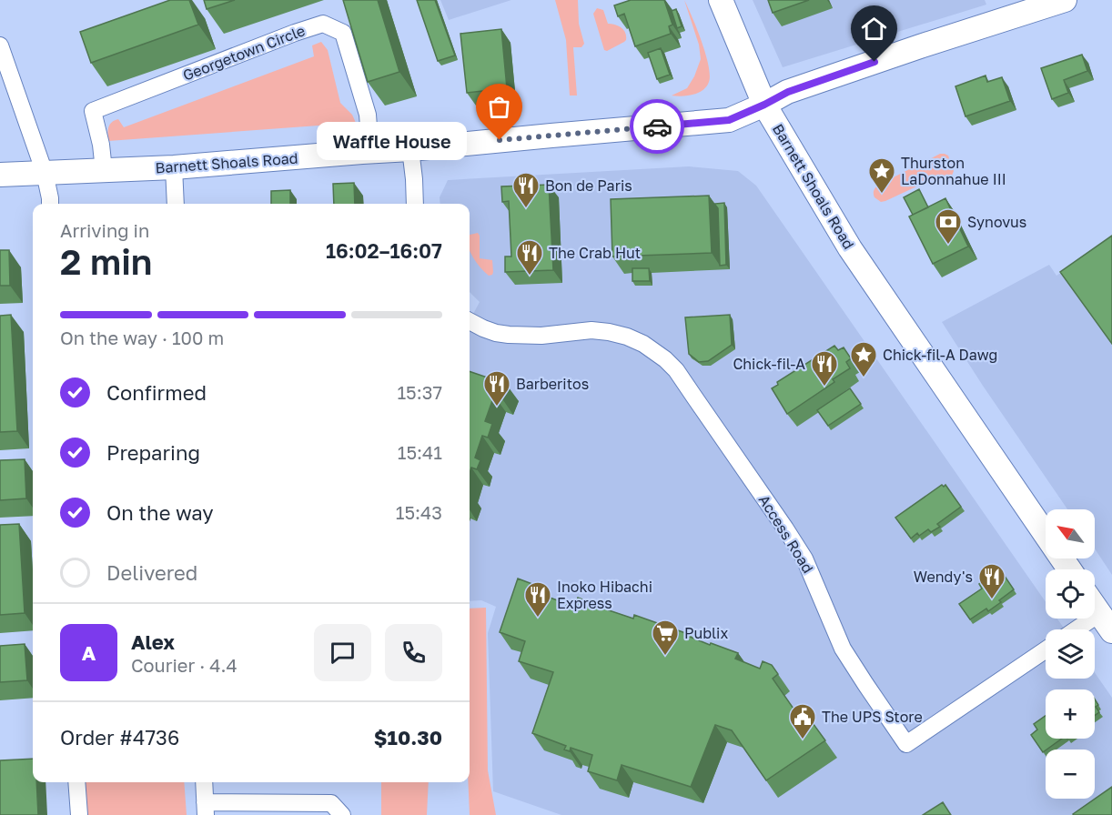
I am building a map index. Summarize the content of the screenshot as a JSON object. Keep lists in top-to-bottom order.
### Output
{
  "streets": {
    "main road": ["Barnett Shoals Road"],
    "street": ["Georgetown Circle", "Access Road"]
  },
  "crossings": [
    ["Georgetown Circle", "Barnett Shoals Road"]
  ],
  "places": {
    "other": ["Waffle House"],
    "place": ["Thurston LaDonnahue III", "Chick-fil-A Dawg"],
    "restaurant": [
      "Bon de Paris",
      "The Crab Hut",
      "Chick-fil-A",
      "Barberitos",
      "Wendy's",
      "Inoko Hibachi Express"
    ],
    "bank": ["Synovus"],
    "supermarket": ["Publix"],
    "public building": ["The UPS Store"]
  },
  "north": "top left",
  "page": {
    "bubble": "Waffle House",
    "heading": ["2 min", "Arriving in", "16:02–16:07"],
    "panel": [
      "Alex",
      "Courier · 4.4",
      "Order #4736",
      "$10.30"
    ],
    "bar": "On the way · 100 m",
    "list": [
      ["Confirmed", "15:37"],
      ["Preparing", "15:41"],
      ["On the way", "15:43"],
      "Delivered"
    ],
    "map_buttons": ["+", "−"],
    "round": "A"
  }
}
